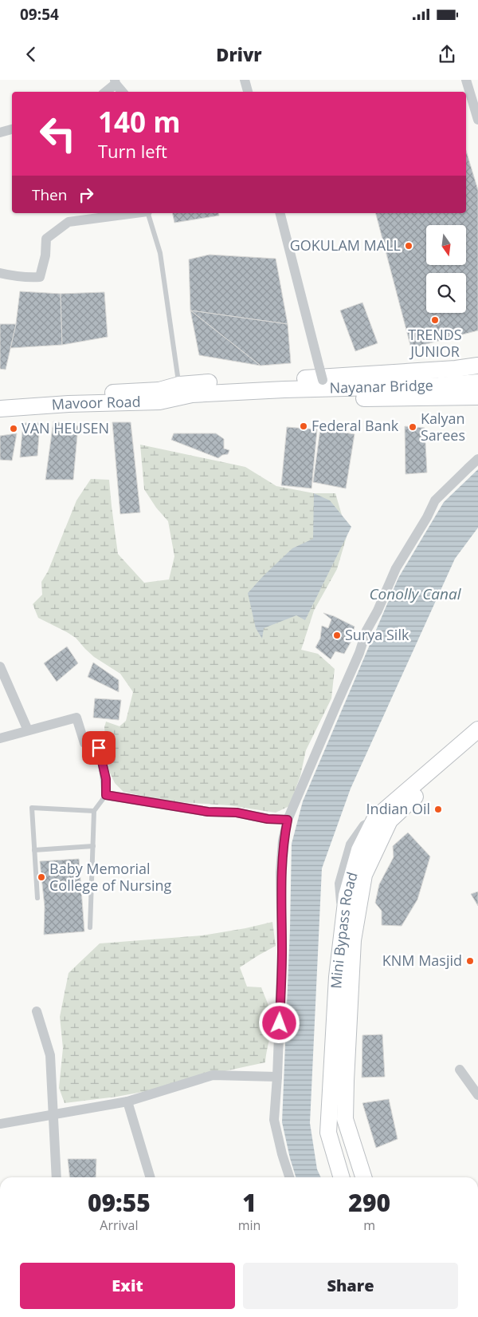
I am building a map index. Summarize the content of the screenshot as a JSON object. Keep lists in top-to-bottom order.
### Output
{
  "streets": {
    "main road": ["Nayanar Bridge", "Mavoor Road", "Mini Bypass Road"]
  },
  "water": ["Conolly Canal"],
  "places": [
    "GOKULAM MALL",
    "TRENDS JUNIOR",
    "Federal Bank",
    "Kalyan Sarees",
    "VAN HEUSEN",
    "Surya Silk",
    "Indian Oil",
    "Baby Memorial College of Nursing",
    "KNM Masjid"
  ],
  "north": "bottom",
  "page": {
    "status": "09:54",
    "header": "Drivr",
    "turn": ["140 m", "Turn left"],
    "then": "Then",
    "eta": [
      "09:55",
      "Arrival",
      "1",
      "min",
      "290",
      "m"
    ],
    "buttons": ["Exit", "Share"]
  }
}
